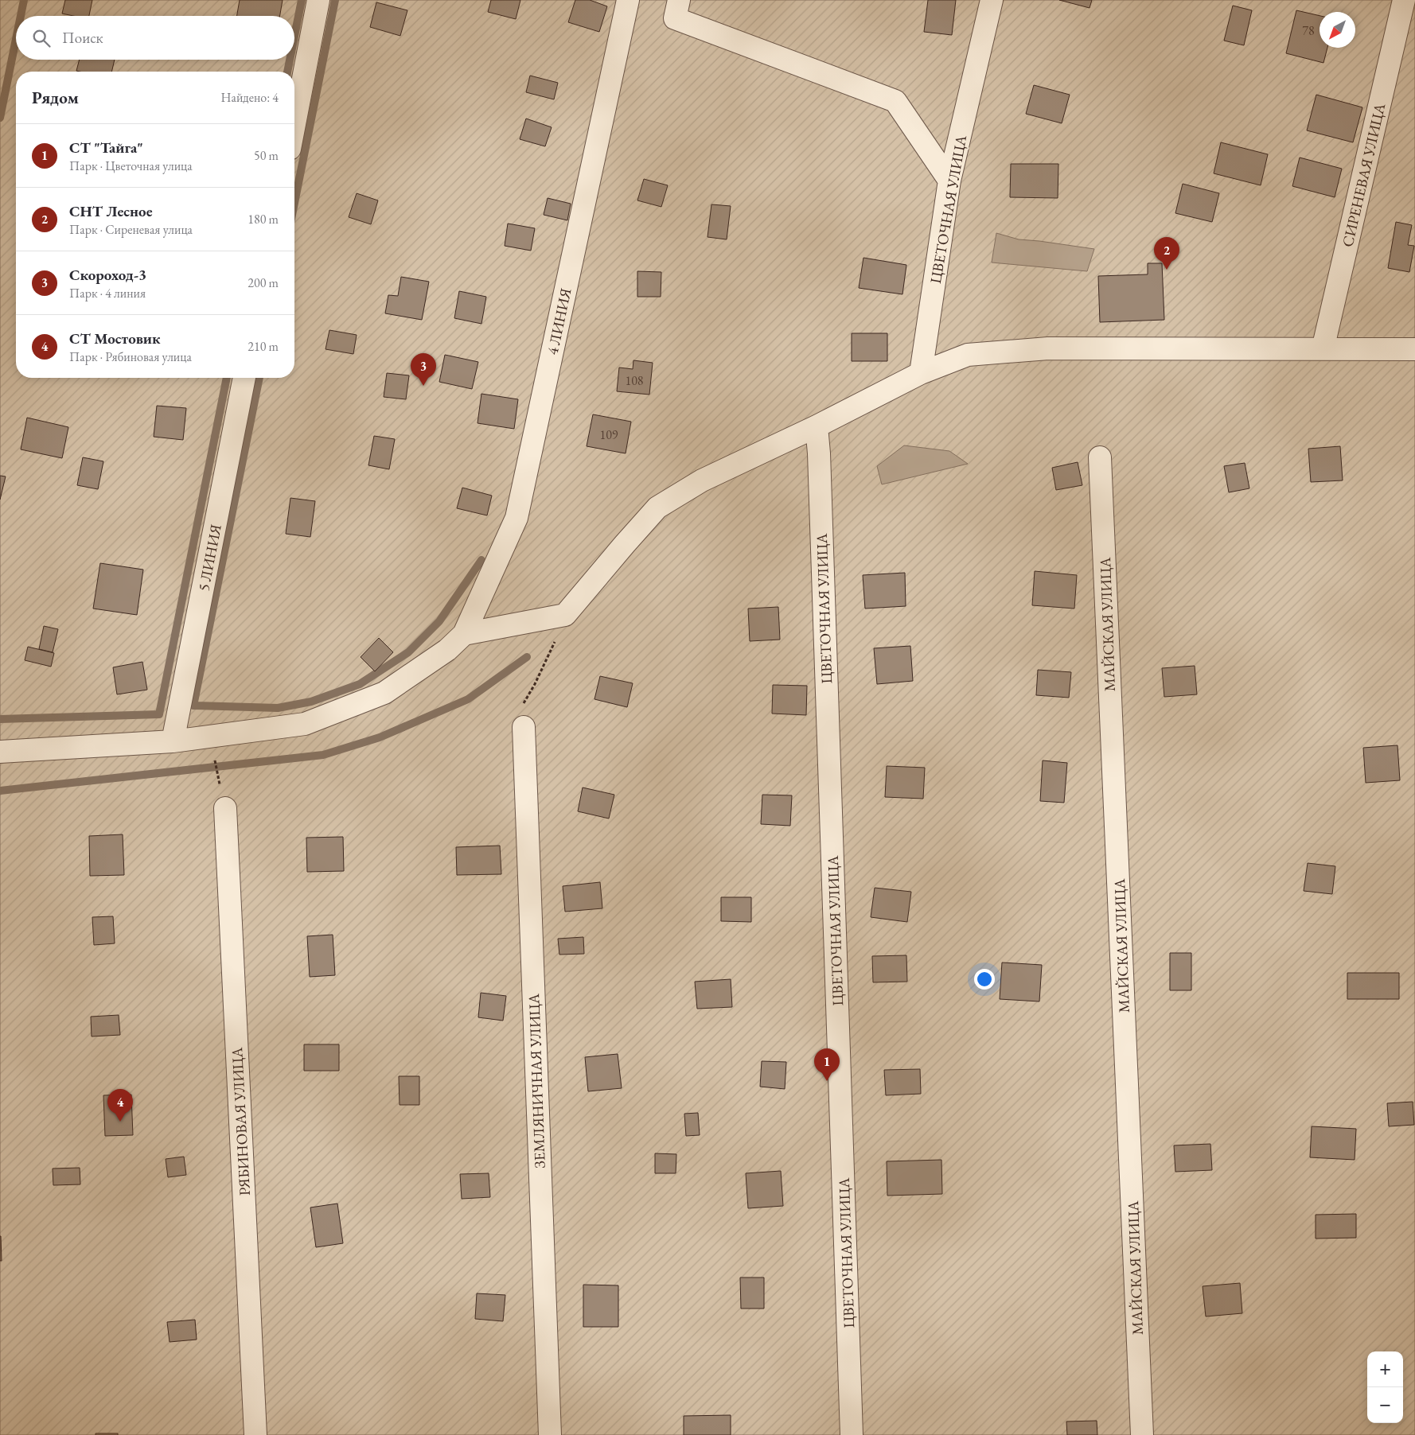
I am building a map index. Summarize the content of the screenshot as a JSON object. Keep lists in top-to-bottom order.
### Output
{
  "streets": {
    "street": [
      "СИРЕНЕВАЯ УЛИЦА",
      "ЦВЕТОЧНАЯ УЛИЦА",
      "4 ЛИНИЯ",
      "5 ЛИНИЯ",
      "МАЙСКАЯ УЛИЦА",
      "ЗЕМЛЯНИЧНАЯ УЛИЦА",
      "РЯБИНОВАЯ УЛИЦА"
    ]
  },
  "house_numbers": ["78", "108", "109"],
  "north": "bottom left",
  "page": {
    "search": "Поиск",
    "heading": ["Рядом", "Найдено: 4"],
    "list": [
      {
        "mark": "1",
        "name": "СТ \"Тайга\"",
        "note": "Парк · Цветочная улица",
        "value": "50 m"
      },
      {
        "mark": "2",
        "name": "СНТ Лесное",
        "note": "Парк · Сиреневая улица",
        "value": "180 m"
      },
      {
        "mark": "3",
        "name": "Скороход-3",
        "note": "Парк · 4 линия",
        "value": "200 m"
      },
      {
        "mark": "4",
        "name": "СТ Мостовик",
        "note": "Парк · Рябиновая улица",
        "value": "210 m"
      }
    ],
    "pins": [
      "2",
      "3",
      "1",
      "4"
    ],
    "map_buttons": ["+", "−"]
  }
}
